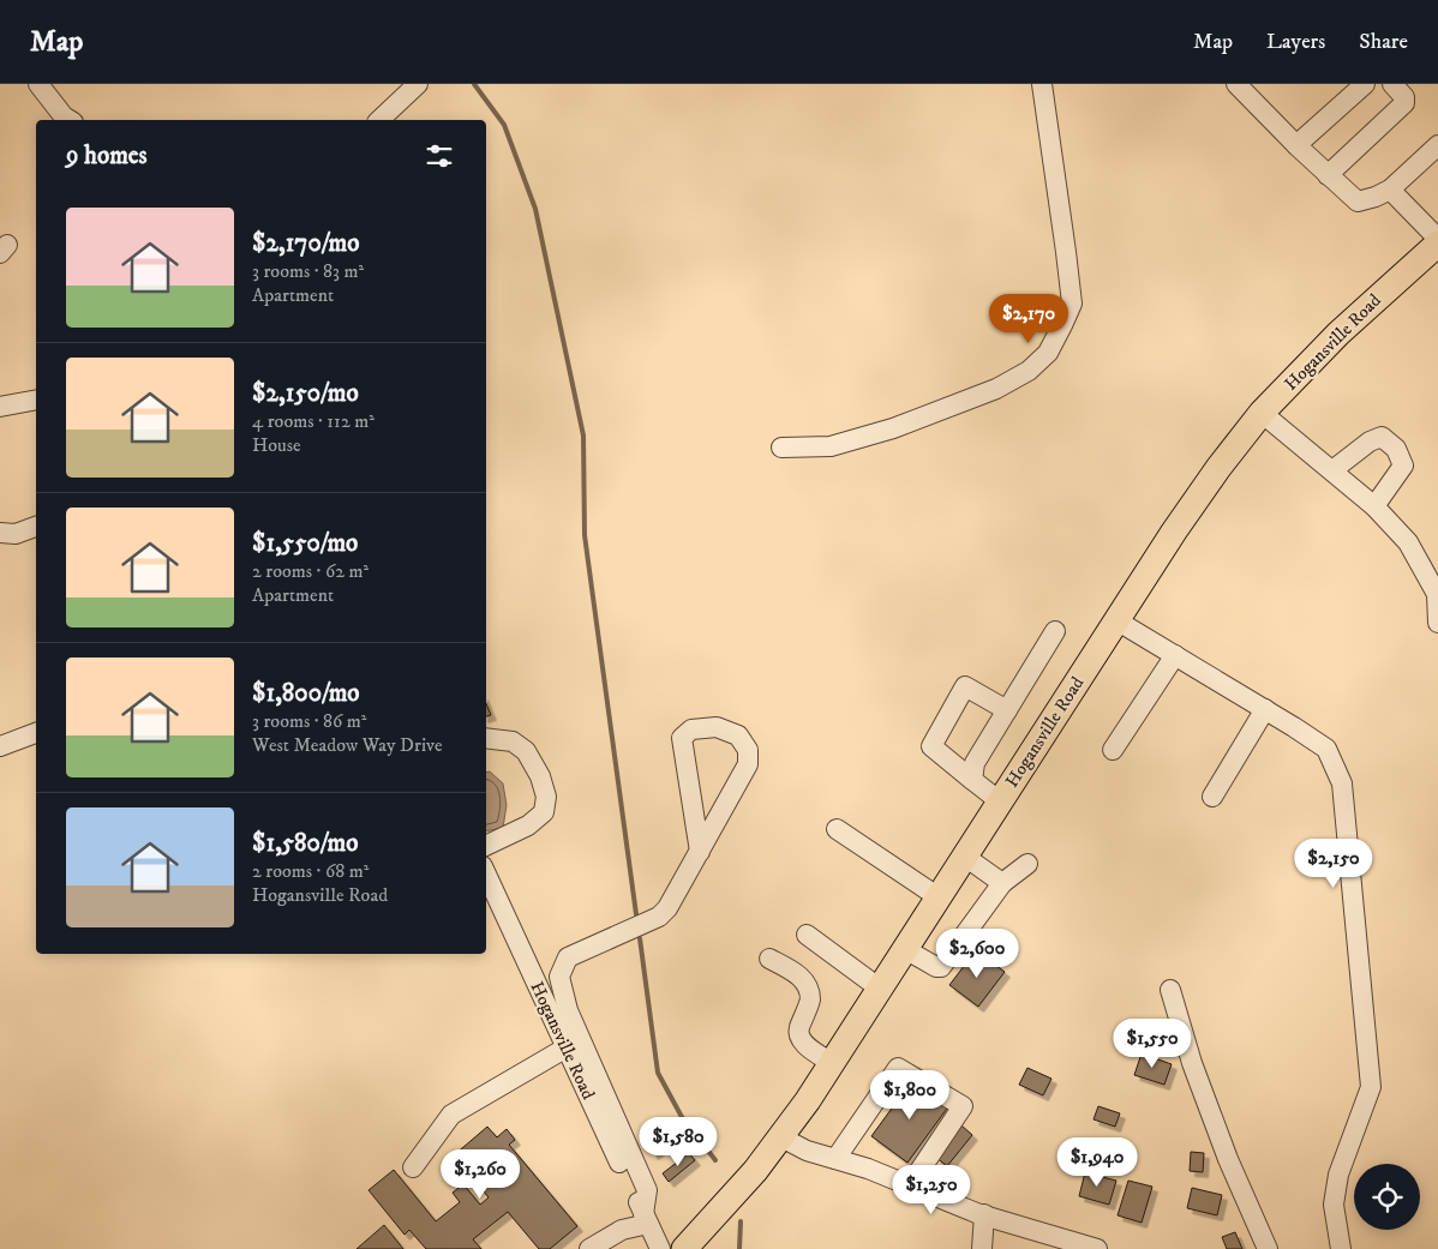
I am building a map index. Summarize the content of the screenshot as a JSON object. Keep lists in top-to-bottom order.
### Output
{
  "streets": {
    "main road": ["Hogansville Road"]
  },
  "page": {
    "header": "Map",
    "nav": ["Map", "Layers", "Share"],
    "heading": "9 homes",
    "list": [
      {
        "name": "$2,170/mo",
        "note": "3 rooms · 83 m² · Apartment"
      },
      {
        "name": "$2,150/mo",
        "note": "4 rooms · 112 m² · House"
      },
      {
        "name": "$1,550/mo",
        "note": "2 rooms · 62 m² · Apartment"
      },
      {
        "name": "$1,800/mo",
        "note": "3 rooms · 86 m² · West Meadow Way Drive"
      },
      {
        "name": "$1,580/mo",
        "note": "2 rooms · 68 m² · Hogansville Road"
      }
    ],
    "price": [
      "$2,170",
      "$2,150",
      "$2,600",
      "$1,550",
      "$1,800",
      "$1,580",
      "$1,940",
      "$1,260",
      "$1,250"
    ]
  }
}
